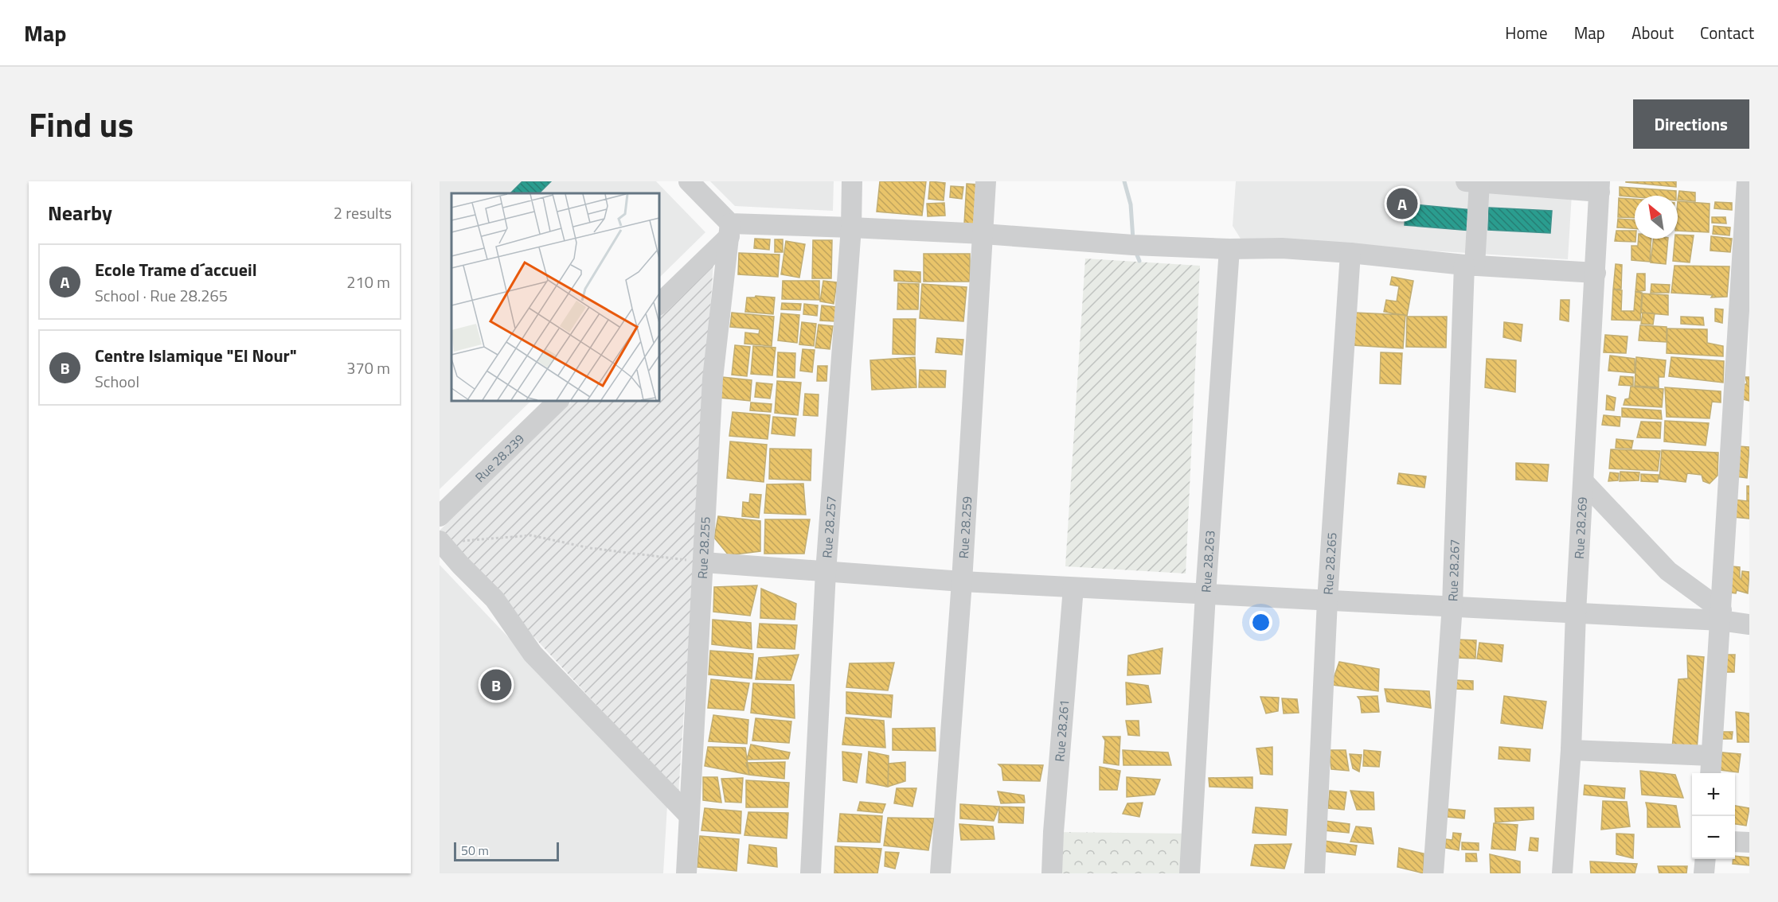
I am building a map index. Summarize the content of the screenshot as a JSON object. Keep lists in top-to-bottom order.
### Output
{
  "streets": {
    "street": [
      "Rue 28.239",
      "Rue 28.257",
      "Rue 28.259",
      "Rue 28.269",
      "Rue 28.255",
      "Rue 28.263",
      "Rue 28.265",
      "Rue 28.267",
      "Rue 28.261"
    ]
  },
  "scale_bar": "50 m",
  "north": "top left",
  "page": {
    "header": "Map",
    "nav": [
      "Home",
      "Map",
      "About",
      "Contact"
    ],
    "title": "Find us",
    "buttons": "Directions",
    "heading": ["Nearby", "2 results"],
    "pins": ["A", "B"],
    "list": [
      {
        "mark": "A",
        "name": "Ecole Trame d´accueil",
        "note": "School · Rue 28.265",
        "value": "210 m"
      },
      {
        "mark": "B",
        "name": "Centre Islamique \"El Nour\"",
        "note": "School",
        "value": "370 m"
      }
    ],
    "map_buttons": ["+", "−"],
    "scale": "50 m"
  }
}
